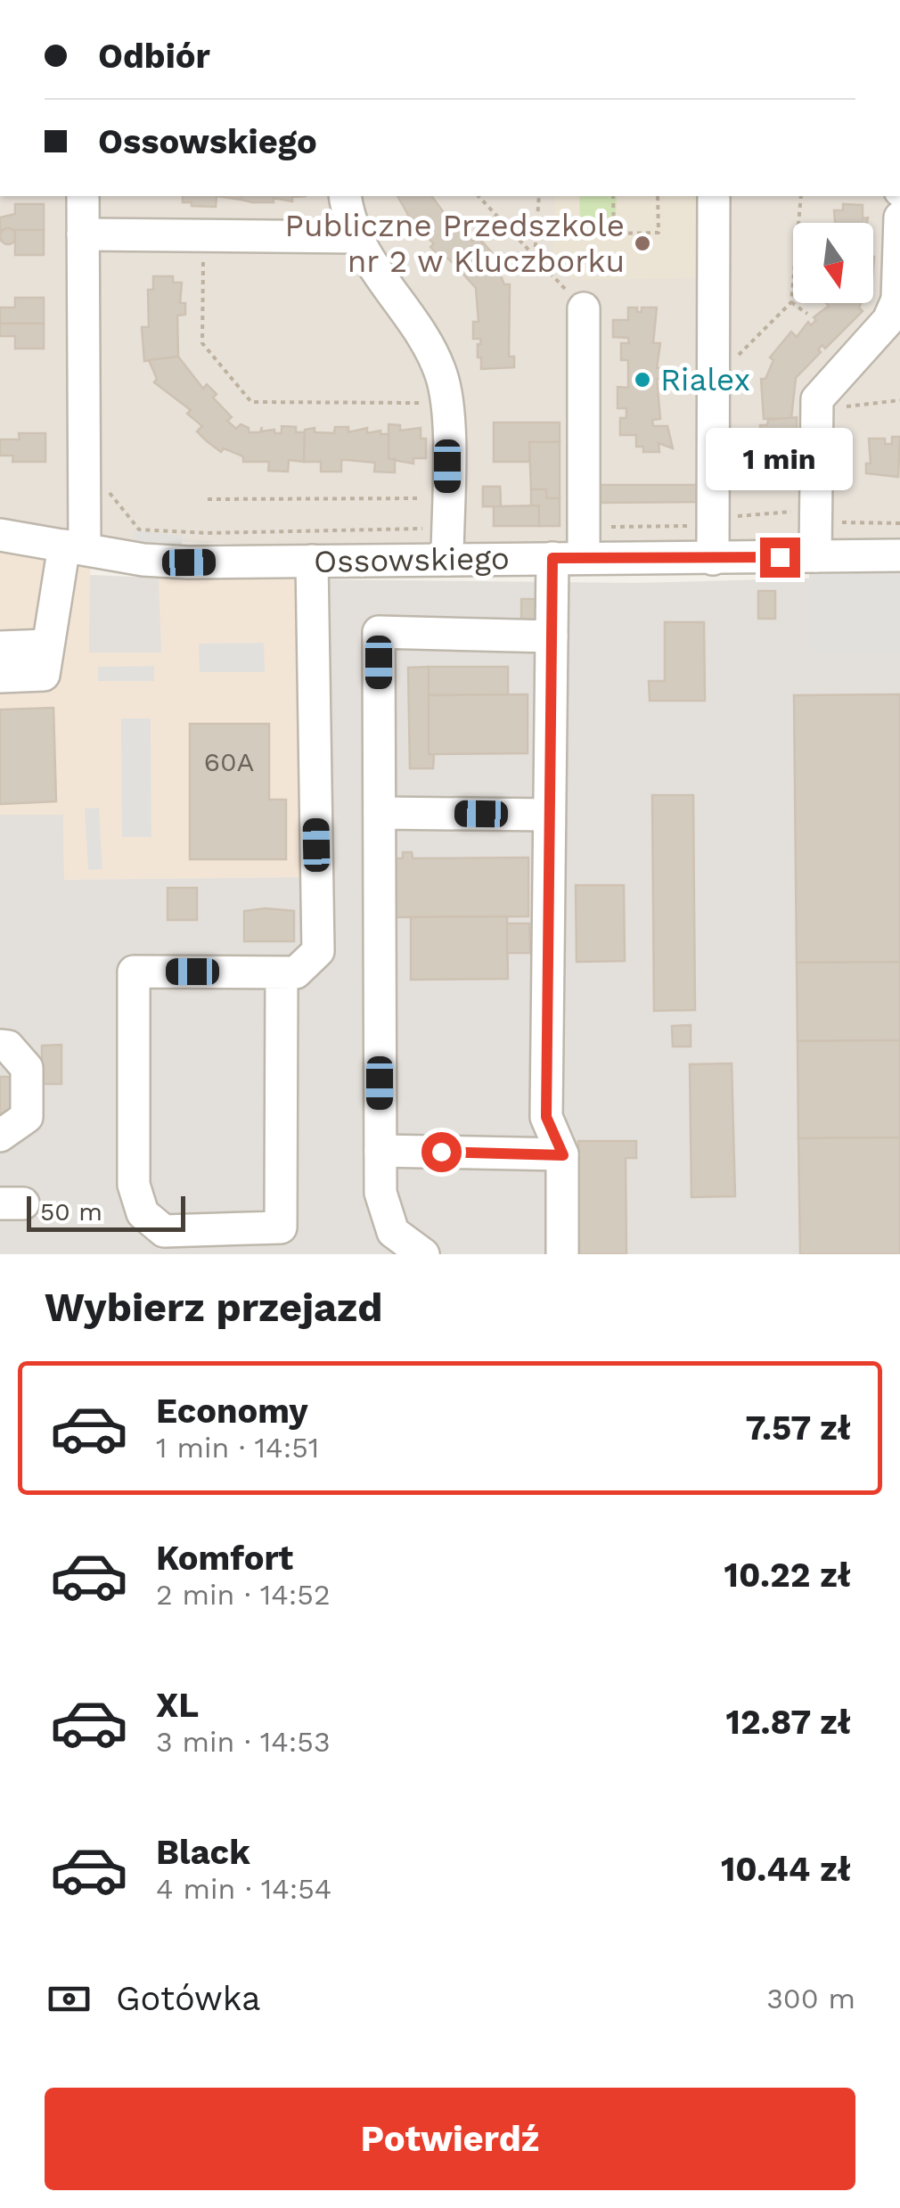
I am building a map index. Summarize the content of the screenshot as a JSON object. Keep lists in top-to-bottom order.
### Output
{
  "streets": {
    "street": ["Ossowskiego"]
  },
  "places": ["Publiczne Przedszkole nr 2 w Kluczborku", "Rialex"],
  "house_numbers": ["60A"],
  "scale_bar": "50 m",
  "north": "bottom",
  "page": {
    "banner": ["Odbiór", "Ossowskiego"],
    "bubble": "1 min",
    "scale": "50 m",
    "heading": "Wybierz przejazd",
    "list": [
      {
        "name": "Economy",
        "note": "1 min · 14:51",
        "value": "7.57 zł"
      },
      {
        "name": "Komfort",
        "note": "2 min · 14:52",
        "value": "10.22 zł"
      },
      {
        "name": "XL",
        "note": "3 min · 14:53",
        "value": "12.87 zł"
      },
      {
        "name": "Black",
        "note": "4 min · 14:54",
        "value": "10.44 zł"
      }
    ],
    "pay": ["Gotówka", "300 m"],
    "buttons": "Potwierdź"
  }
}
